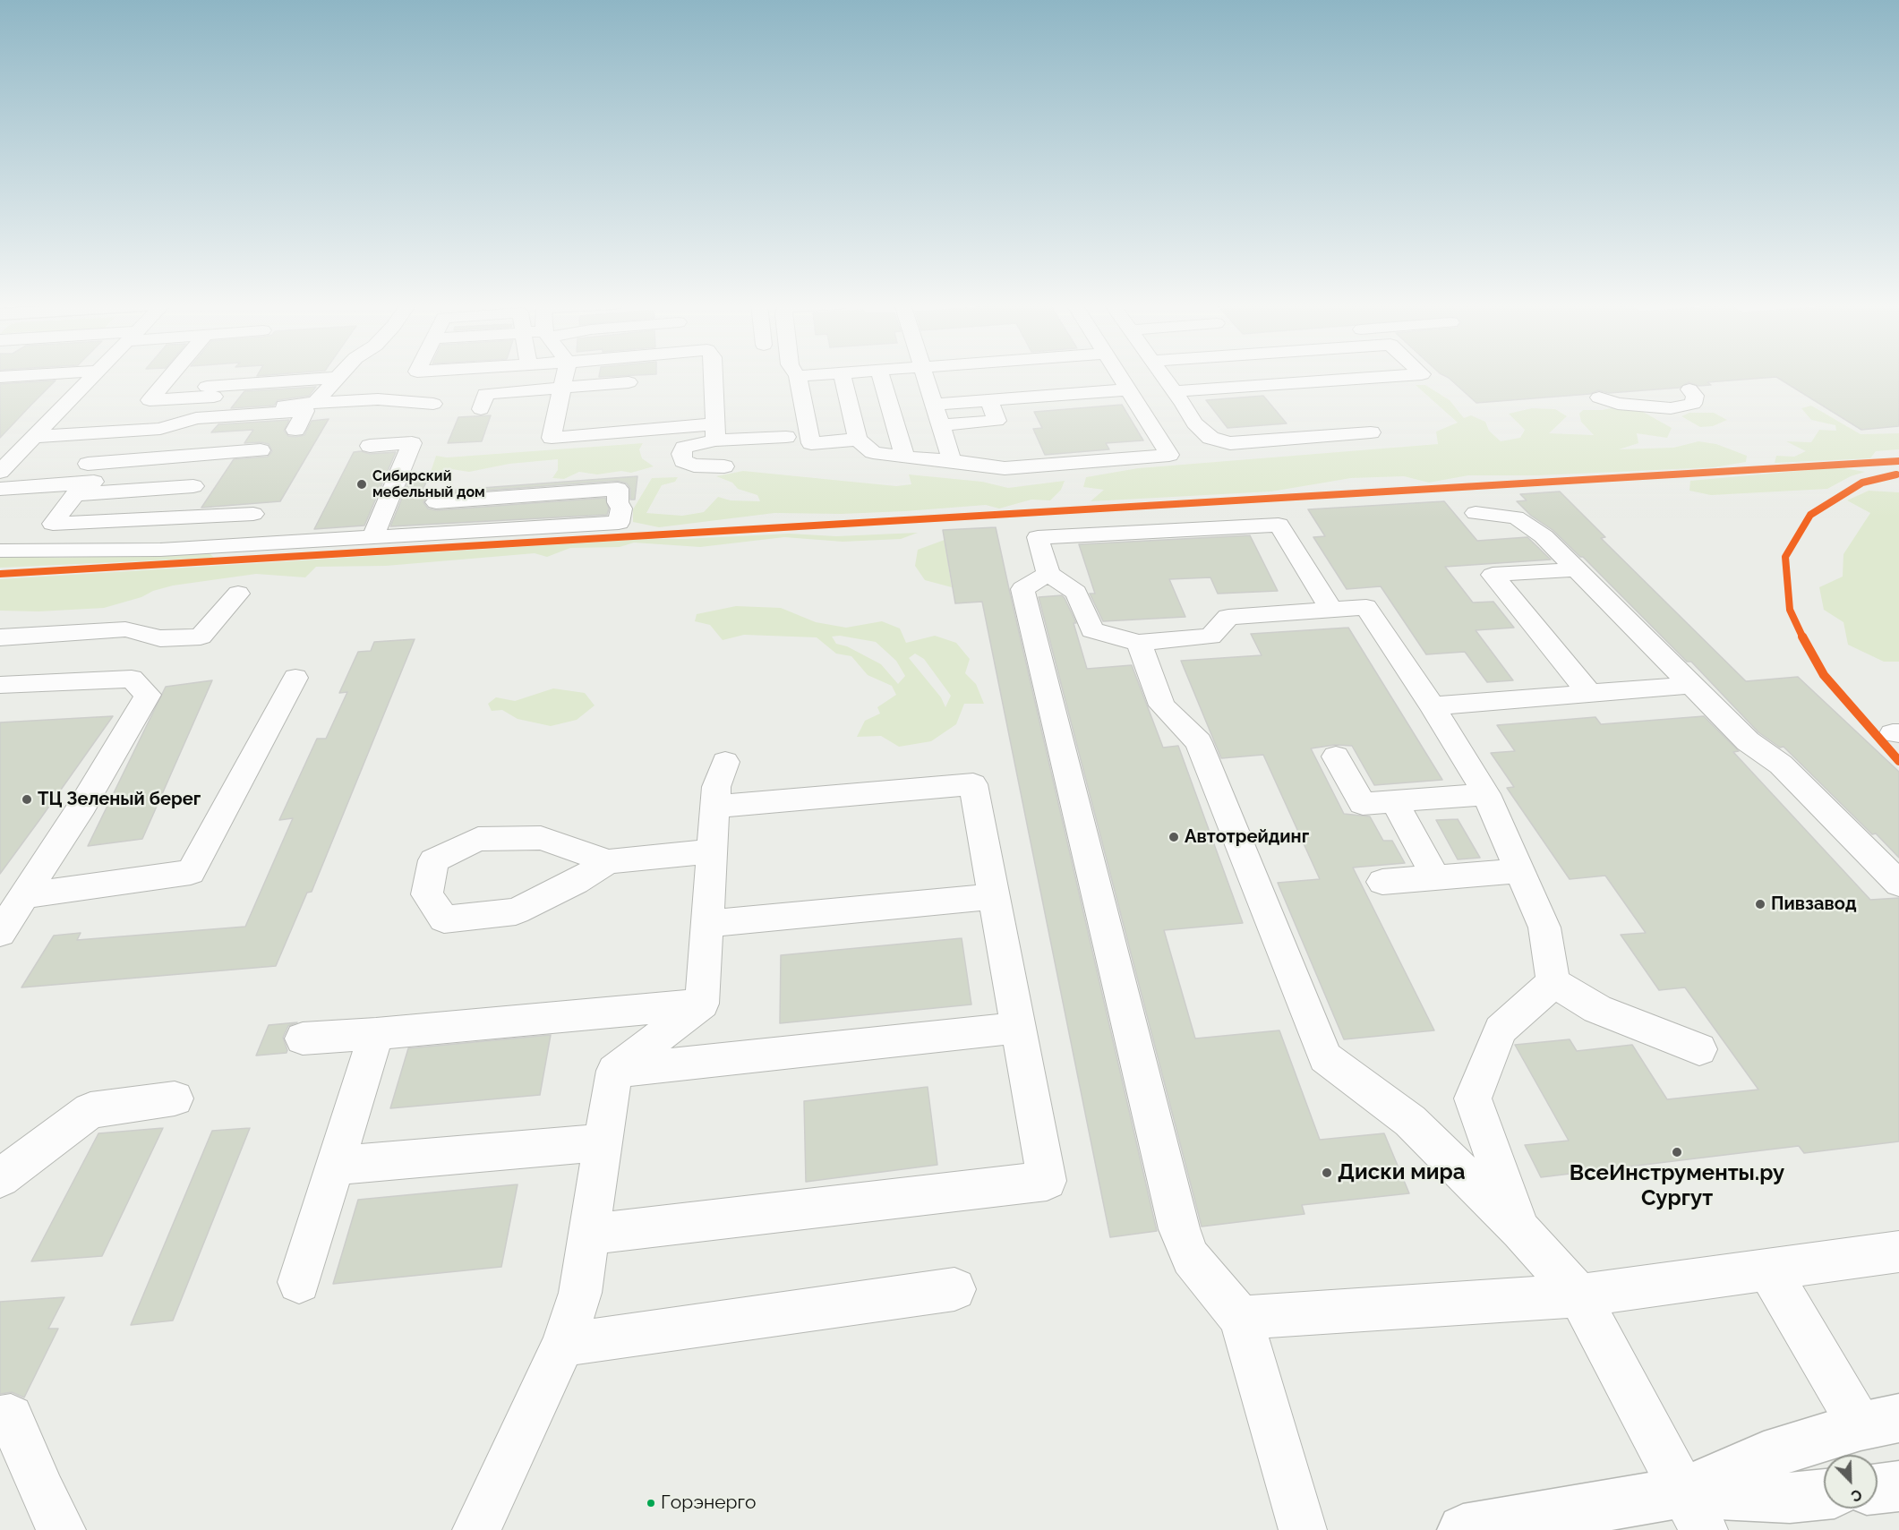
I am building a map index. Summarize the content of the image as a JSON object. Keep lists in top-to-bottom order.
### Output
{
  "places": [
    "Сибирский мебельный дом",
    "ТЦ Зеленый берег",
    "Автотрейдинг",
    "Пивзавод",
    "ВсеИнструменты.ру Сургут",
    "Диски мира",
    "Горэнерго"
  ],
  "north": "bottom right"
}
